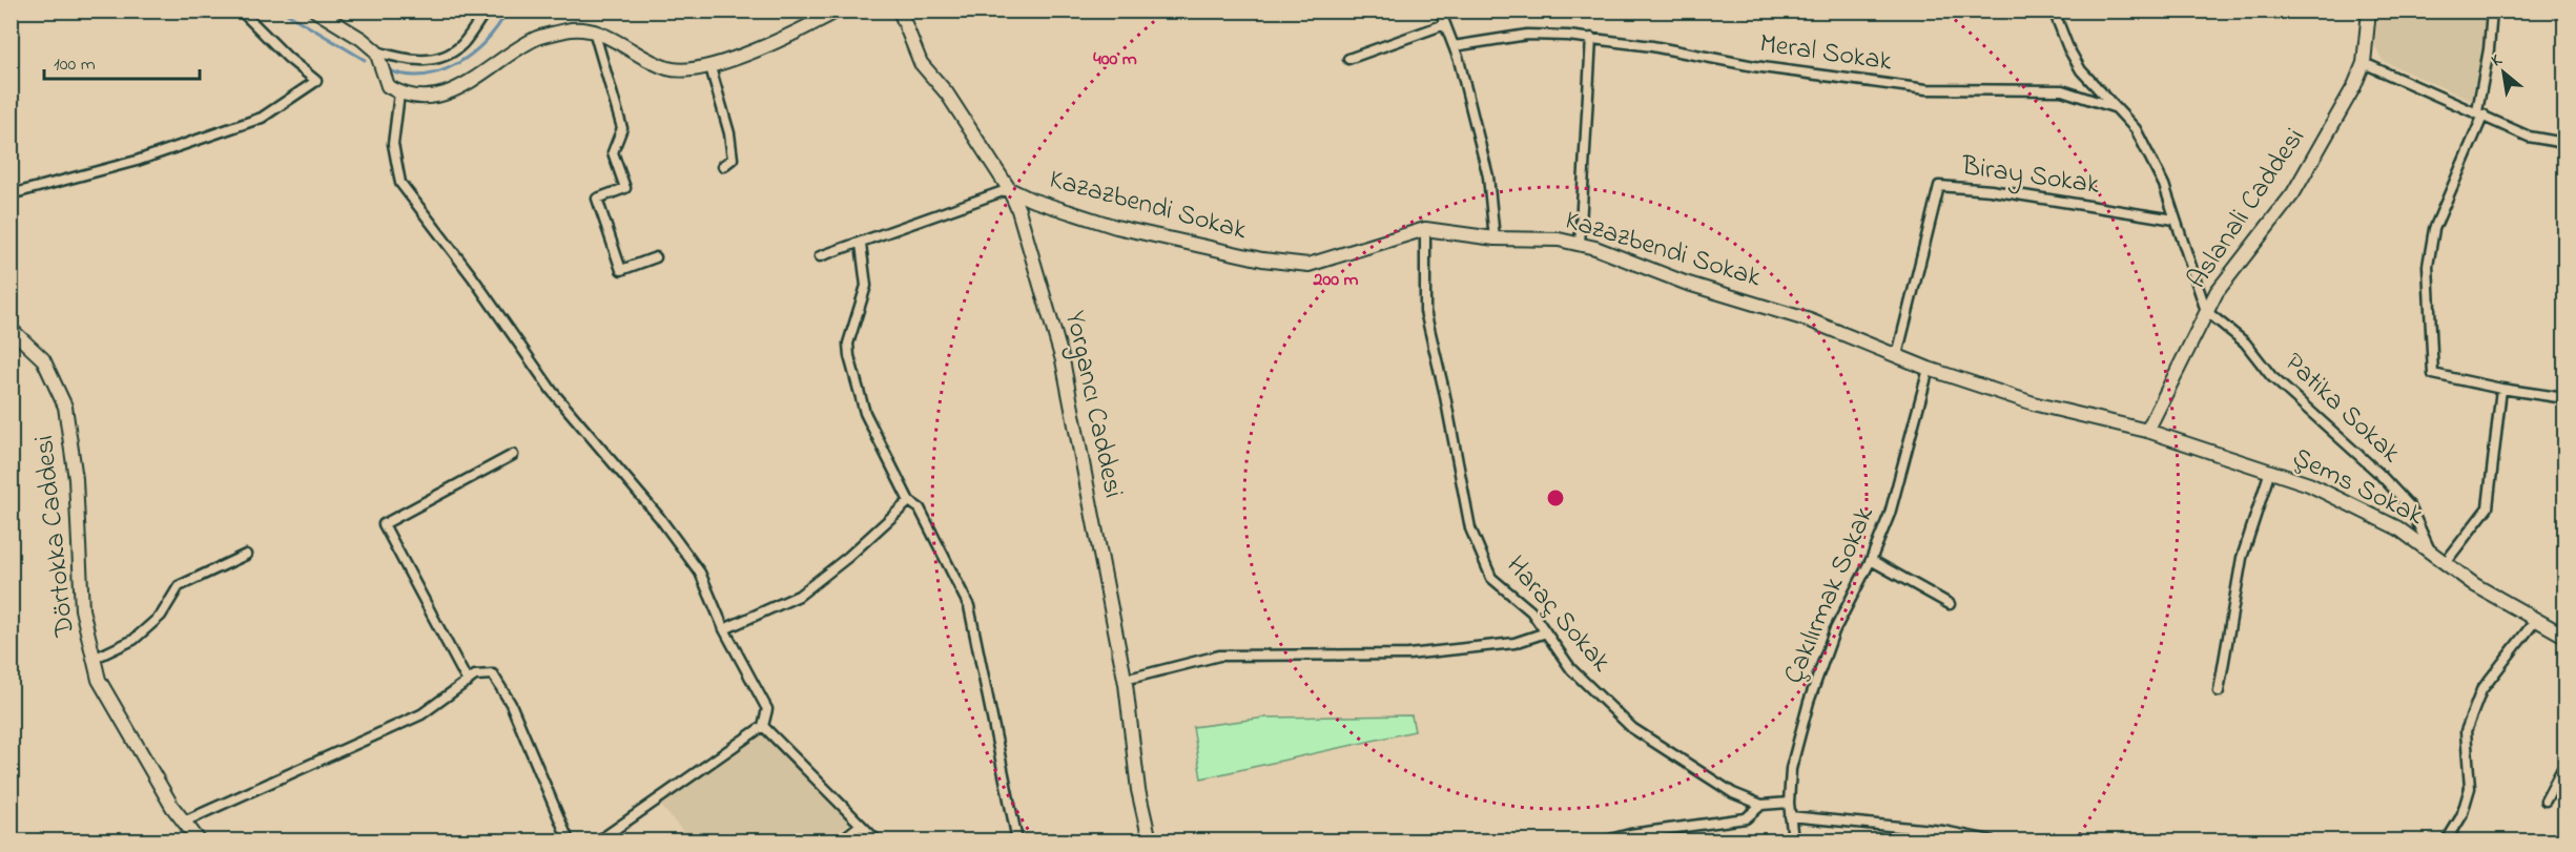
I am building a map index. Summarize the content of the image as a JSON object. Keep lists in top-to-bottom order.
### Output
{
  "streets": {
    "street": [
      "Meral Sokak",
      "Biray Sokak",
      "Kazazbendi Sokak",
      "Aslanali Caddesi",
      "Yorgancı Caddesi",
      "Patika Sokak",
      "Şems Sokak",
      "Dörtokka Caddesi",
      "Çakılırmak Sokak",
      "Haraç Sokak"
    ]
  },
  "crossings": [
    ["Biray Sokak", "Kazazbendi Sokak"],
    ["Kazazbendi Sokak", "Aslanali Caddesi"],
    ["Kazazbendi Sokak", "Yorgancı Caddesi"],
    ["Kazazbendi Sokak", "Şems Sokak"],
    ["Kazazbendi Sokak", "Çakılırmak Sokak"],
    ["Kazazbendi Sokak", "Haraç Sokak"],
    ["Aslanali Caddesi", "Patika Sokak"],
    ["Aslanali Caddesi", "Şems Sokak"],
    ["Patika Sokak", "Şems Sokak"],
    ["Çakılırmak Sokak", "Haraç Sokak"]
  ],
  "scale_bar": "100 m",
  "north": "top left",
  "rings": ["400 m", "200 m"]
}
